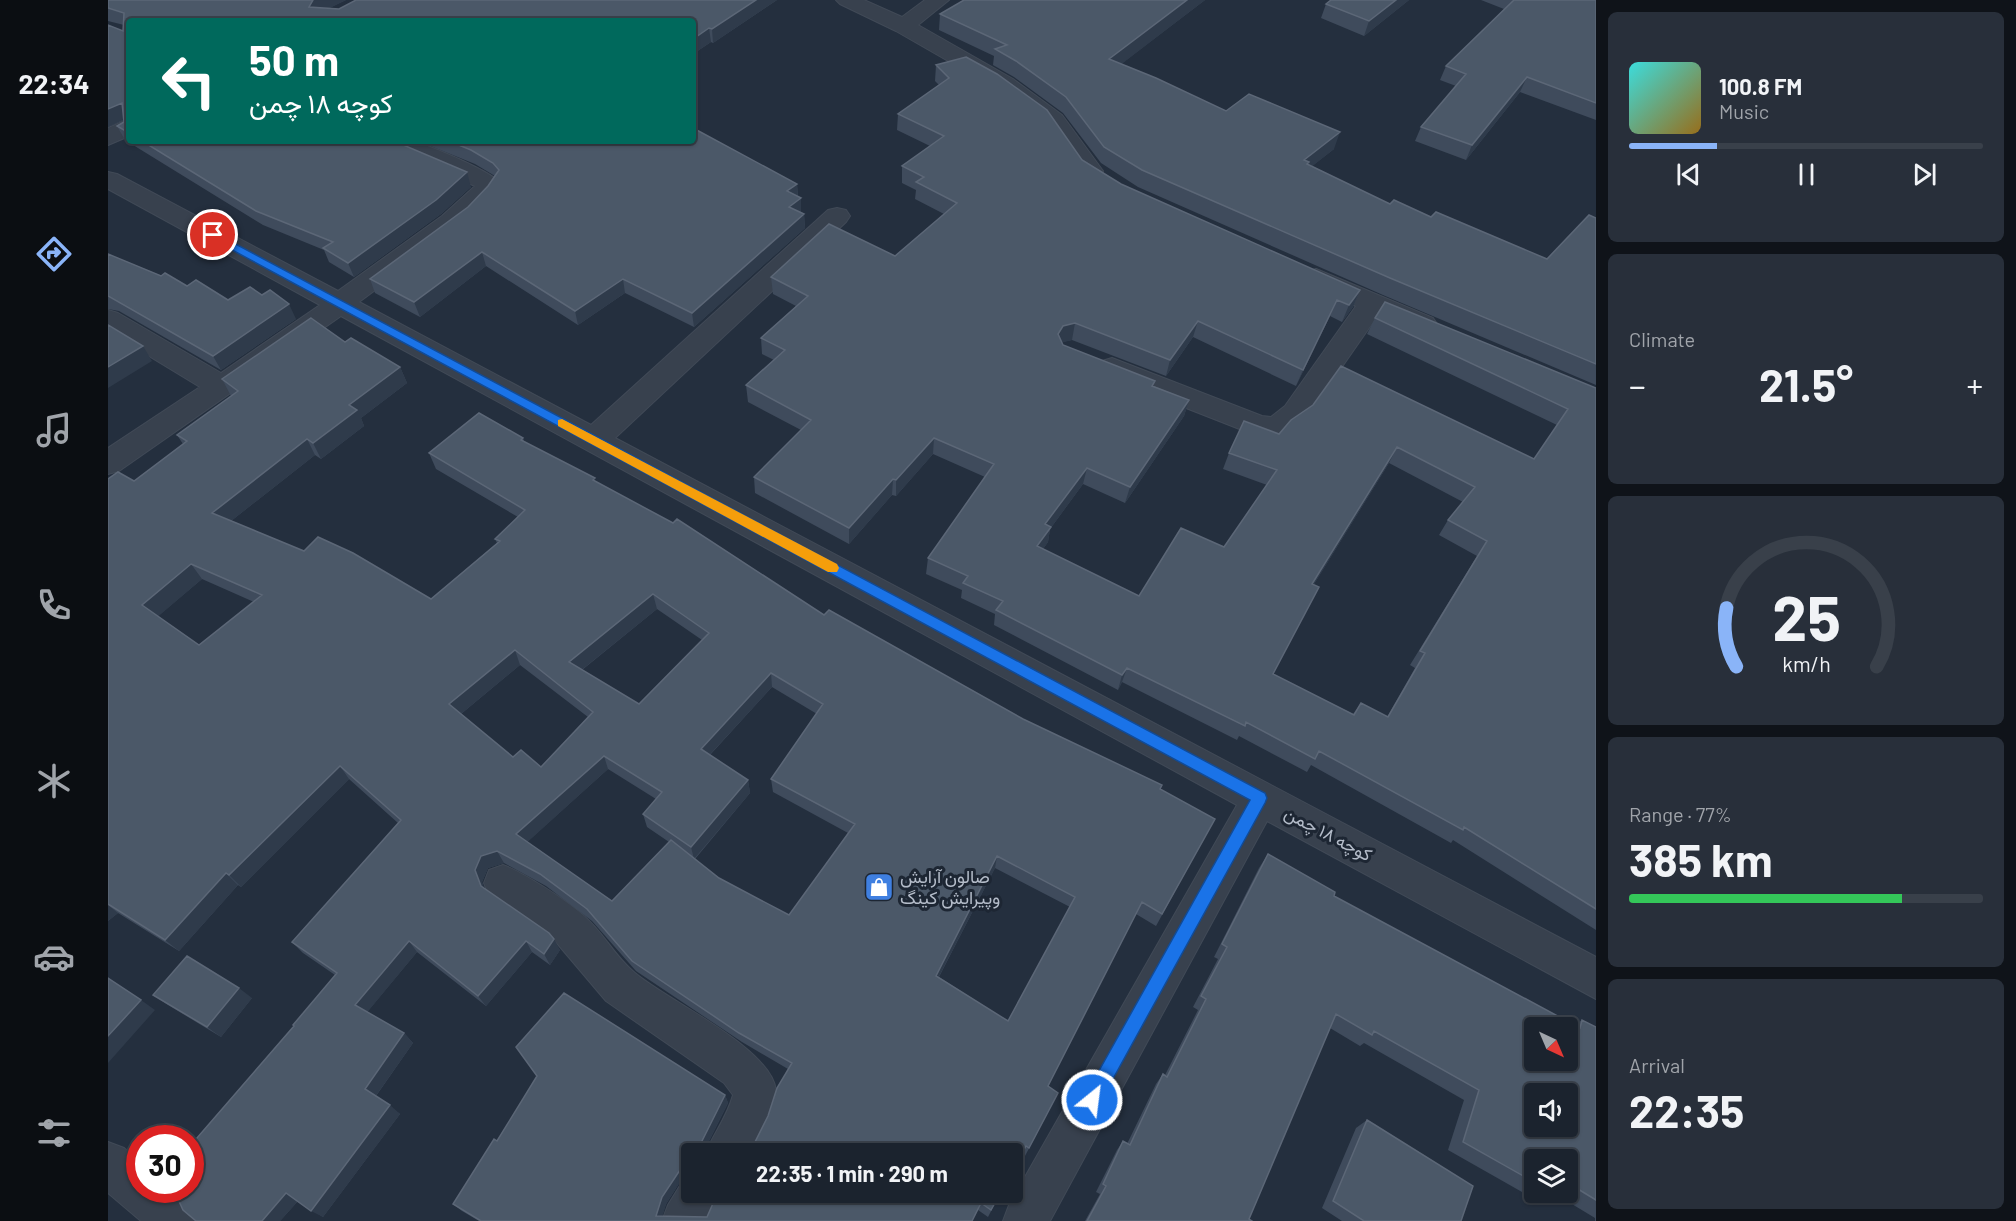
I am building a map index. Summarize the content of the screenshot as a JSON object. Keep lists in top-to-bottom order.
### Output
{
  "streets": {
    "street": ["كوچه ١٨ چمن"]
  },
  "places": {
    "shop": ["صالون آرایش وپیرایش کینگ"]
  },
  "north": "bottom right",
  "page": {
    "tabs": "22:34",
    "turn": ["50 m", "كوچه ١٨ چمن"],
    "song": ["100.8 FM", "Music"],
    "tile": [
      "Climate",
      ["Range · 77%", "385 km"],
      ["Arrival", "22:35"]
    ],
    "heat": ["−", "21.5°", "+"],
    "limit": "30",
    "trip": "22:35 · 1 min · 290 m",
    "gauge": ["25", "km/h"]
  }
}
